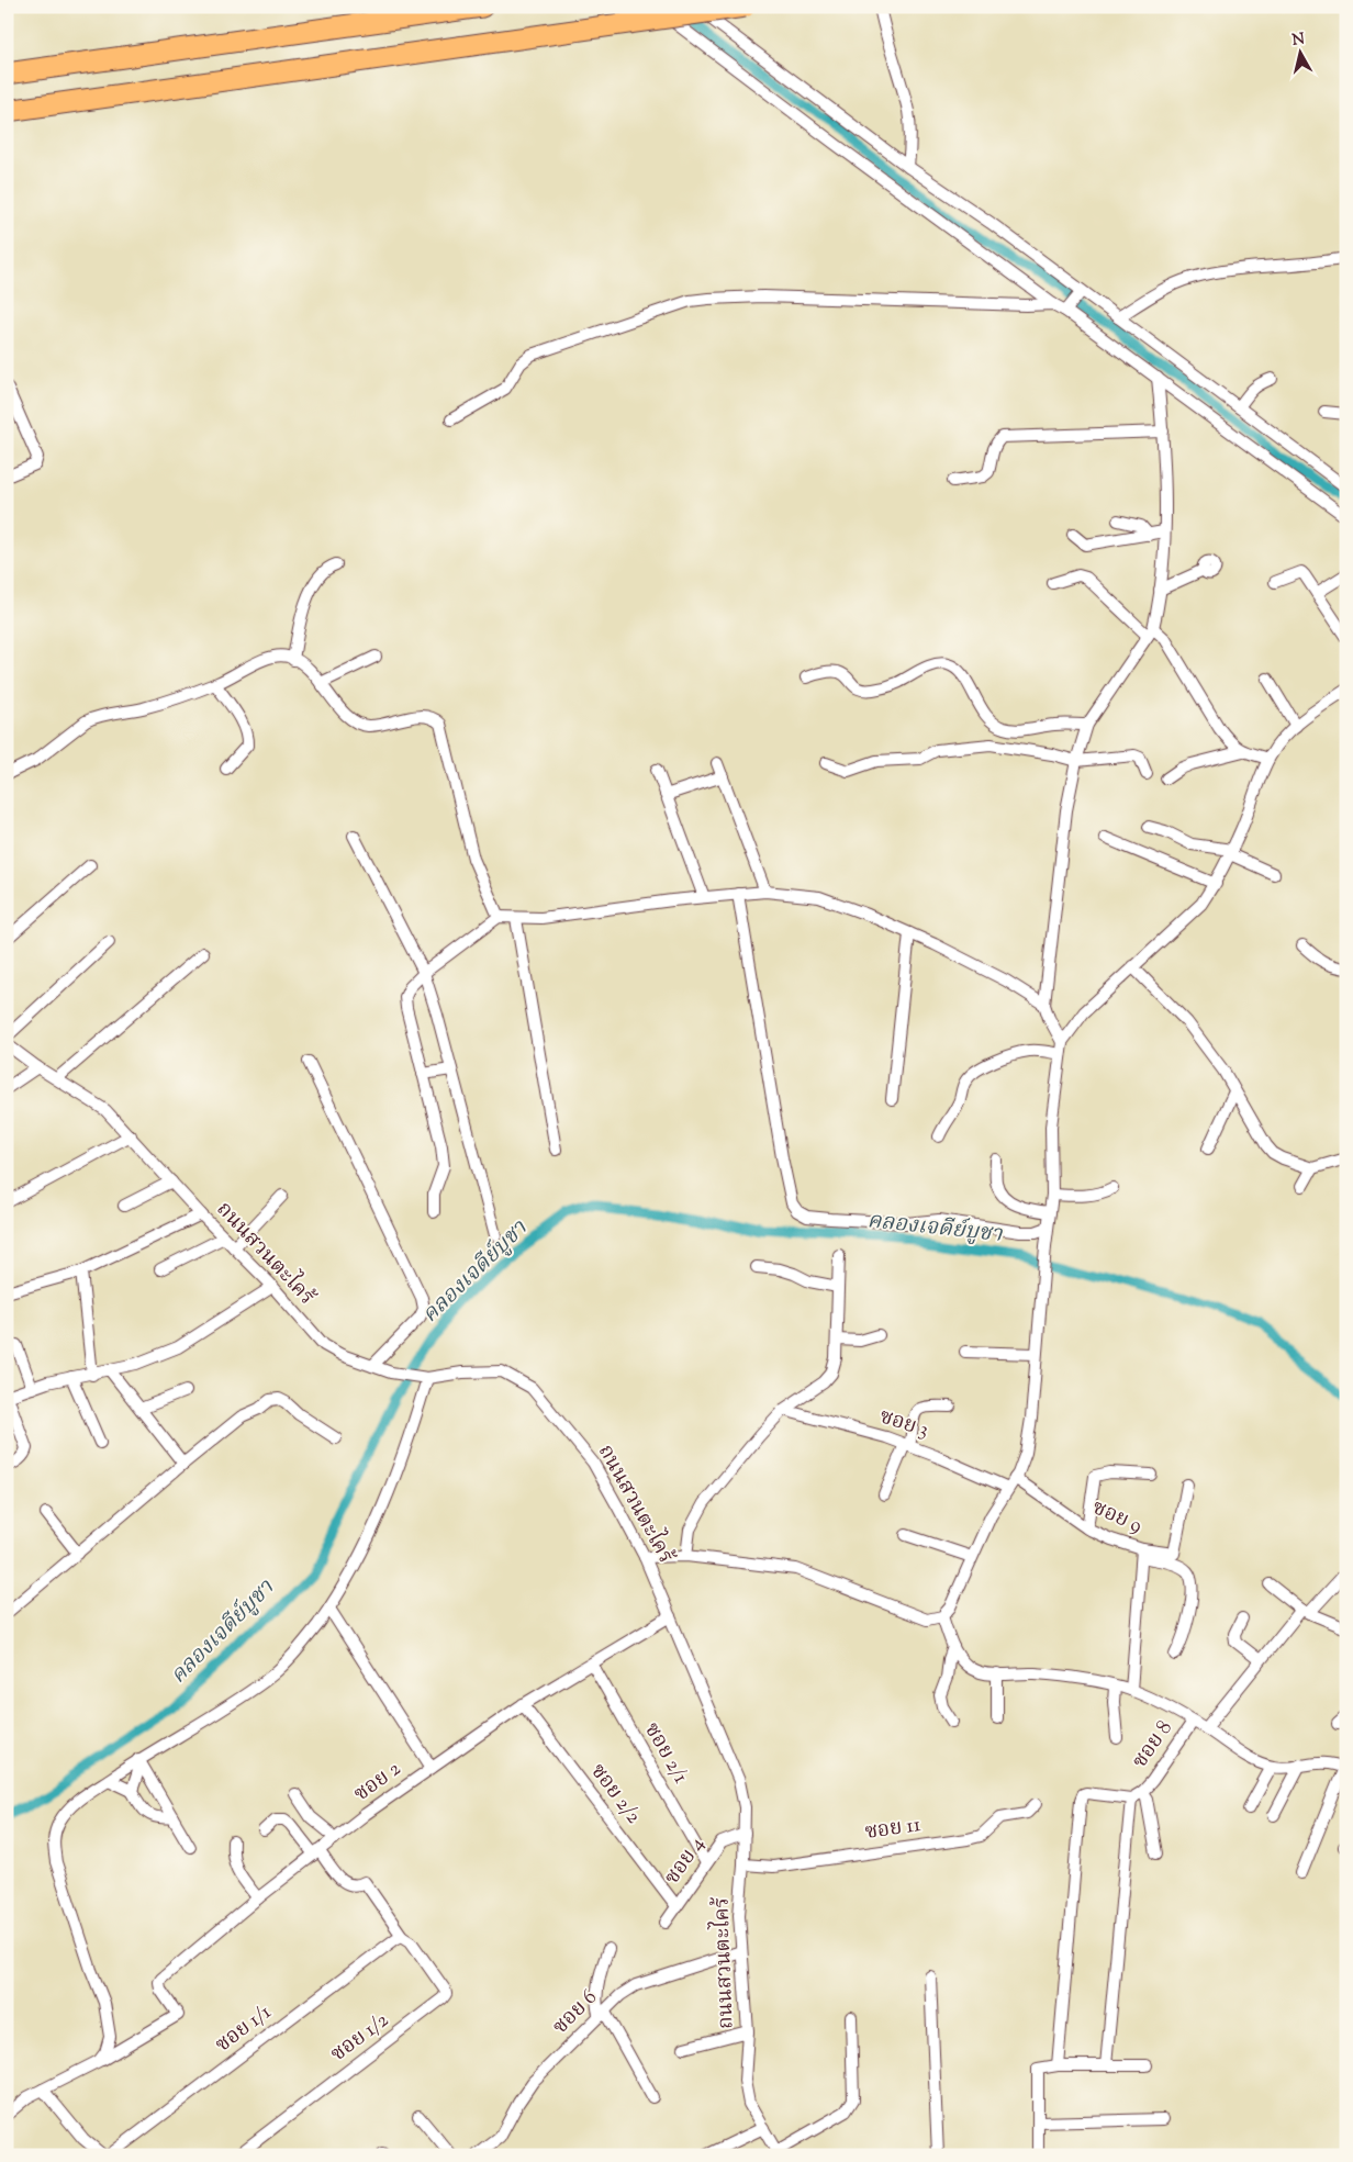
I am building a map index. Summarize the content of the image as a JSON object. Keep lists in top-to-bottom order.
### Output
{
  "streets": {
    "street": [
      "ถนนสวนตะไคร้",
      "ซอย 3",
      "ซอย 9",
      "ซอย 8",
      "ซอย 2/1",
      "ซอย 2",
      "ซอย 2/2",
      "ซอย 11",
      "ซอย 4",
      "ซอย 6",
      "ซอย 1/1",
      "ซอย 1/2"
    ]
  },
  "crossings": [
    ["ถนนสวนตะไคร้", "ซอย 2"],
    ["ถนนสวนตะไคร้", "ซอย 11"],
    ["ถนนสวนตะไคร้", "ซอย 4"],
    ["ถนนสวนตะไคร้", "ซอย 6"],
    ["ซอย 2/1", "ซอย 2"],
    ["ซอย 2/1", "ซอย 4"],
    ["ซอย 2", "ซอย 2/2"],
    ["ซอย 2/2", "ซอย 4"],
    ["ซอย 1/1", "ซอย 1/2"]
  ],
  "water": ["คลองเจดีย์บูชา"],
  "north": "top"
}
